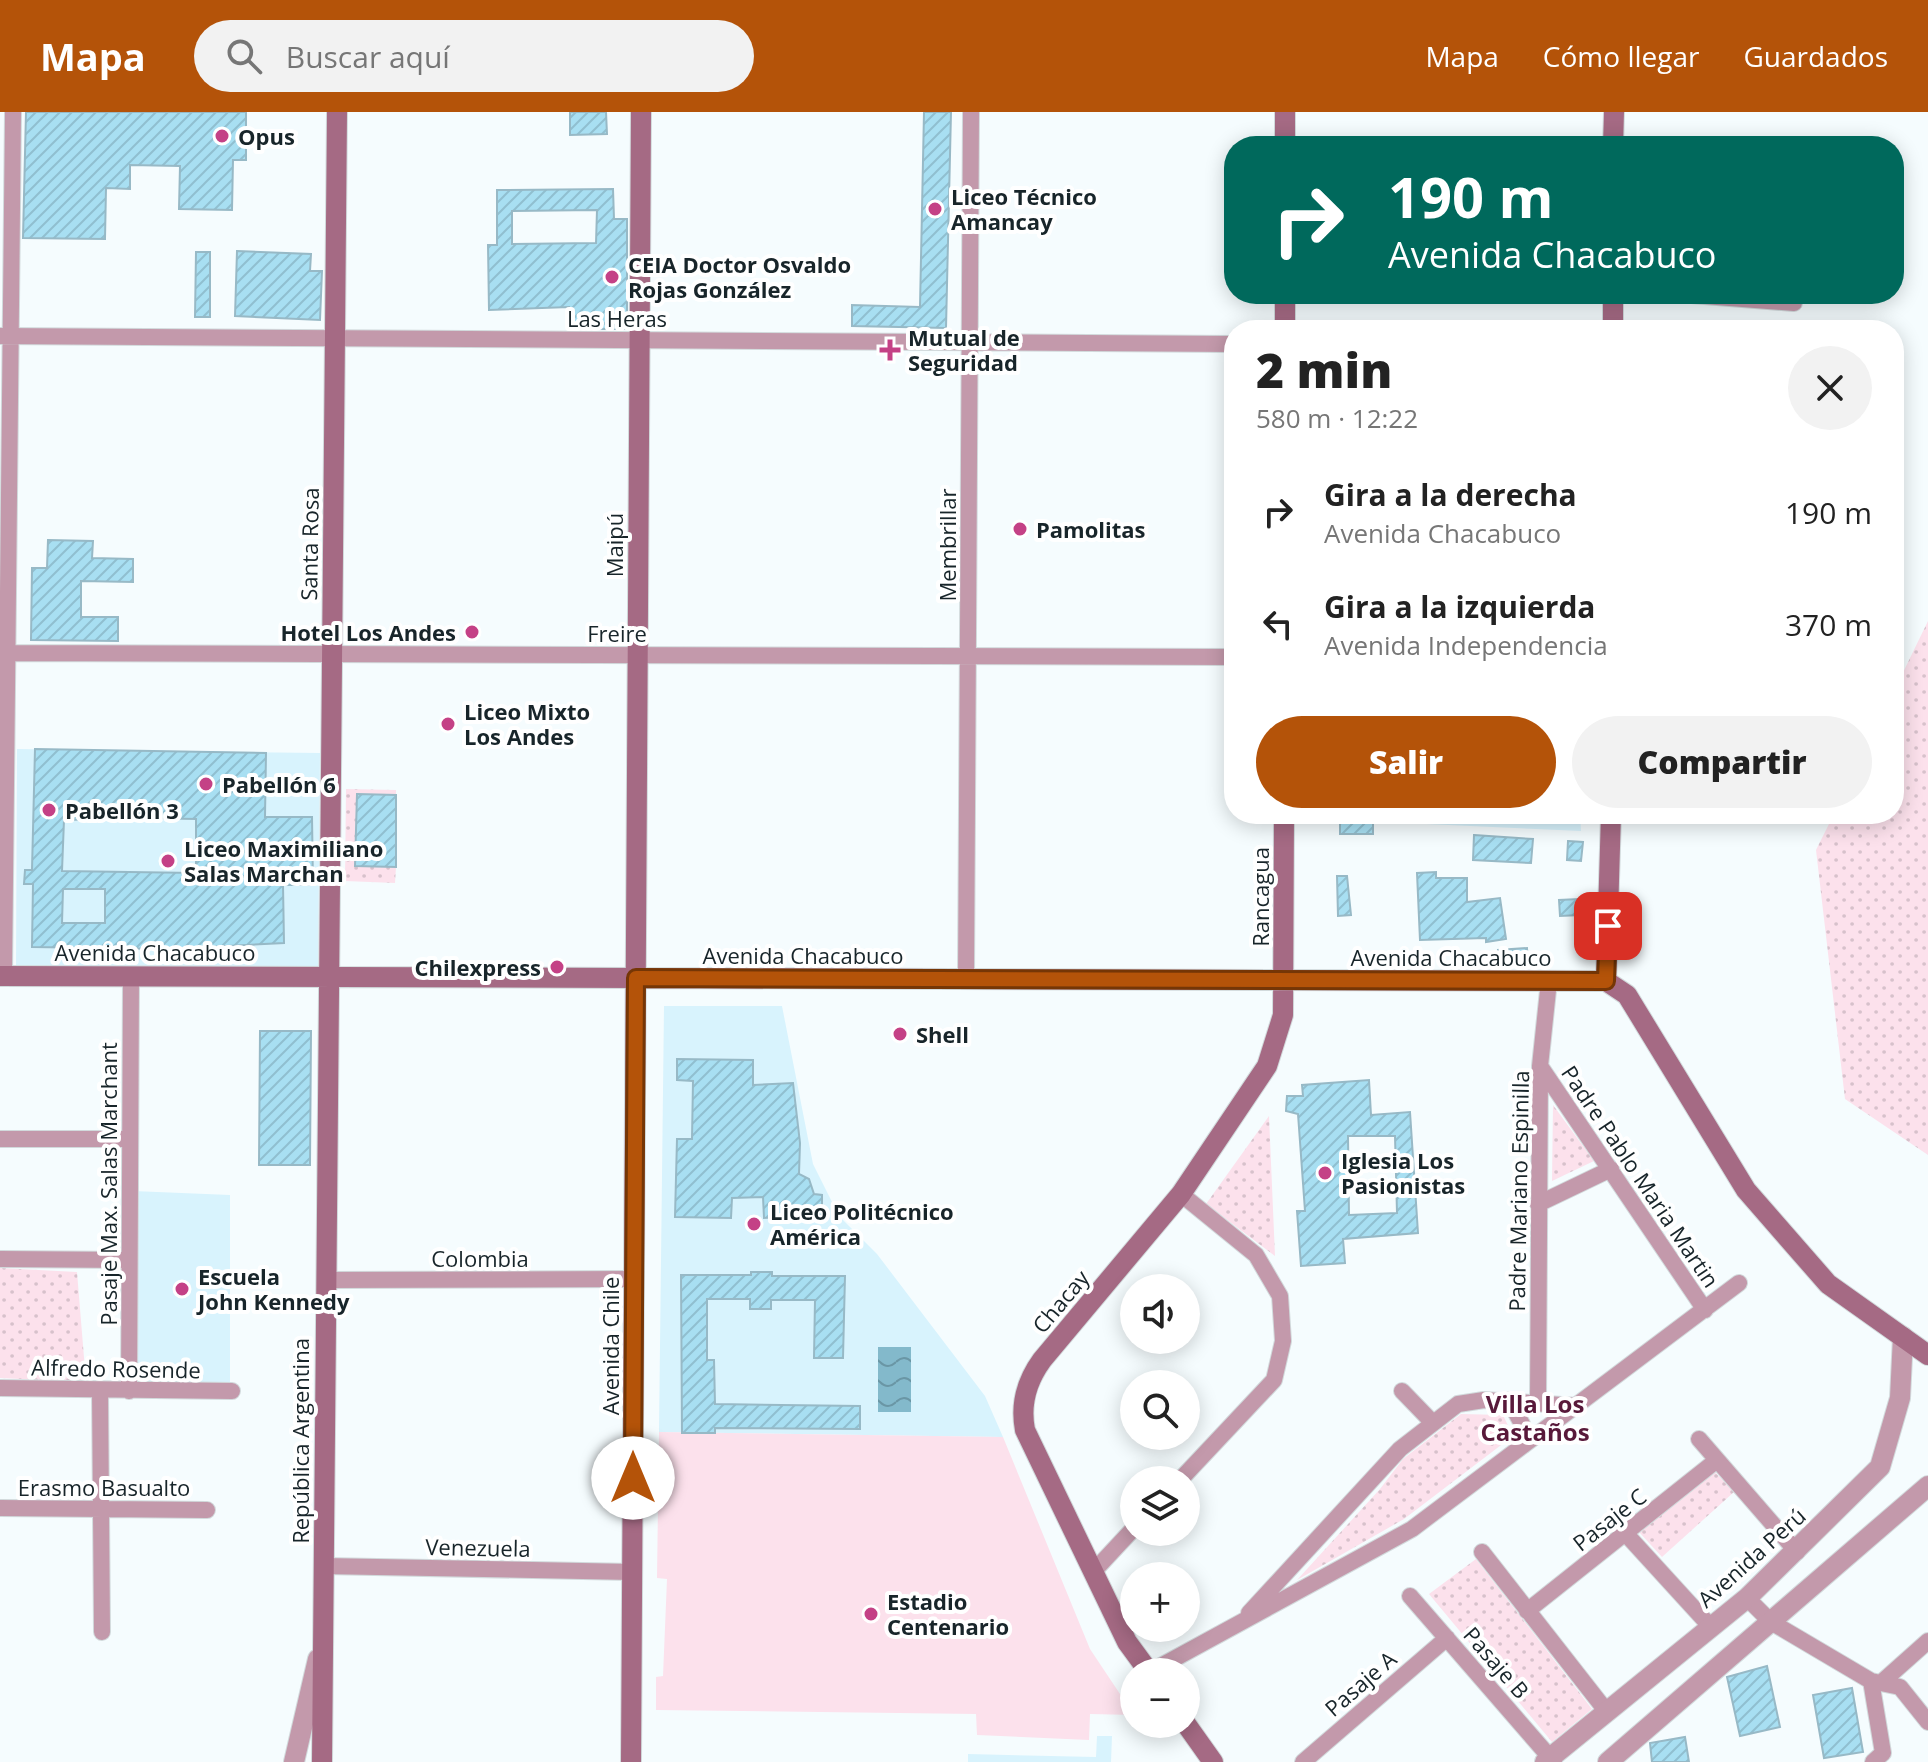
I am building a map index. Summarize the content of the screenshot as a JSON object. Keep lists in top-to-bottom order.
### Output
{
  "streets": {
    "main road": [
      "Santa Rosa",
      "Maipú",
      "Rancagua",
      "Avenida Chacabuco",
      "Chacay",
      "Avenida Chile",
      "República Argentina"
    ],
    "street": [
      "Las Heras",
      "Membrillar",
      "Freire",
      "Padre Pablo Maria Martin",
      "Pasaje Max. Salas Marchant",
      "Padre Mariano Espinilla",
      "Colombia",
      "Alfredo Rosende",
      "Erasmo Basualto",
      "Pasaje C",
      "Venezuela",
      "Avenida Perú",
      "Pasaje B",
      "Pasaje A"
    ]
  },
  "crossings": [
    ["Las Heras", "Santa Rosa"],
    ["Las Heras", "Maipú"],
    ["Las Heras", "Membrillar"],
    ["Santa Rosa", "Freire"],
    ["Santa Rosa", "Avenida Chacabuco"],
    ["Santa Rosa", "República Argentina"],
    ["Maipú", "Freire"],
    ["Maipú", "Avenida Chacabuco"],
    ["Maipú", "Avenida Chile"],
    ["Membrillar", "Freire"],
    ["Membrillar", "Avenida Chacabuco"],
    ["Rancagua", "Avenida Chacabuco"],
    ["Rancagua", "Chacay"],
    ["Avenida Chacabuco", "Pasaje Max. Salas Marchant"],
    ["Avenida Chacabuco", "Padre Mariano Espinilla"],
    ["Avenida Chacabuco", "Chacay"],
    ["Avenida Chacabuco", "Avenida Chile"],
    ["Avenida Chacabuco", "República Argentina"],
    ["Padre Pablo Maria Martin", "Padre Mariano Espinilla"],
    ["Pasaje Max. Salas Marchant", "Alfredo Rosende"],
    ["Colombia", "Avenida Chile"],
    ["Colombia", "República Argentina"],
    ["Avenida Chile", "Venezuela"],
    ["República Argentina", "Venezuela"],
    ["Avenida Perú", "Pasaje B"],
    ["Pasaje B", "Pasaje A"]
  ],
  "districts": ["Villa Los Castaños"],
  "places": {
    "other": [
      "Opus",
      "Liceo Técnico Amancay",
      "CEIA Doctor Osvaldo Rojas González",
      "Pamolitas",
      "Hotel Los Andes",
      "Liceo Mixto Los Andes",
      "Pabellón 6",
      "Pabellón 3",
      "Liceo Maximiliano Salas Marchan",
      "Chilexpress",
      "Shell",
      "Iglesia Los Pasionistas",
      "Liceo Politécnico América",
      "Escuela John Kennedy",
      "Estadio Centenario"
    ],
    "health": ["Mutual de Seguridad"]
  },
  "page": {
    "header": "Mapa",
    "search": "Buscar aquí",
    "nav": ["Mapa", "Cómo llegar", "Guardados"],
    "turn": ["190 m", "Avenida Chacabuco"],
    "heading": ["2 min", "580 m · 12:22"],
    "list": [
      {
        "name": "Gira a la derecha",
        "note": "Avenida Chacabuco",
        "value": "190 m"
      },
      {
        "name": "Gira a la izquierda",
        "note": "Avenida Independencia",
        "value": "370 m"
      }
    ],
    "buttons": ["Salir", "Compartir"],
    "map_buttons": ["+", "−"]
  }
}
